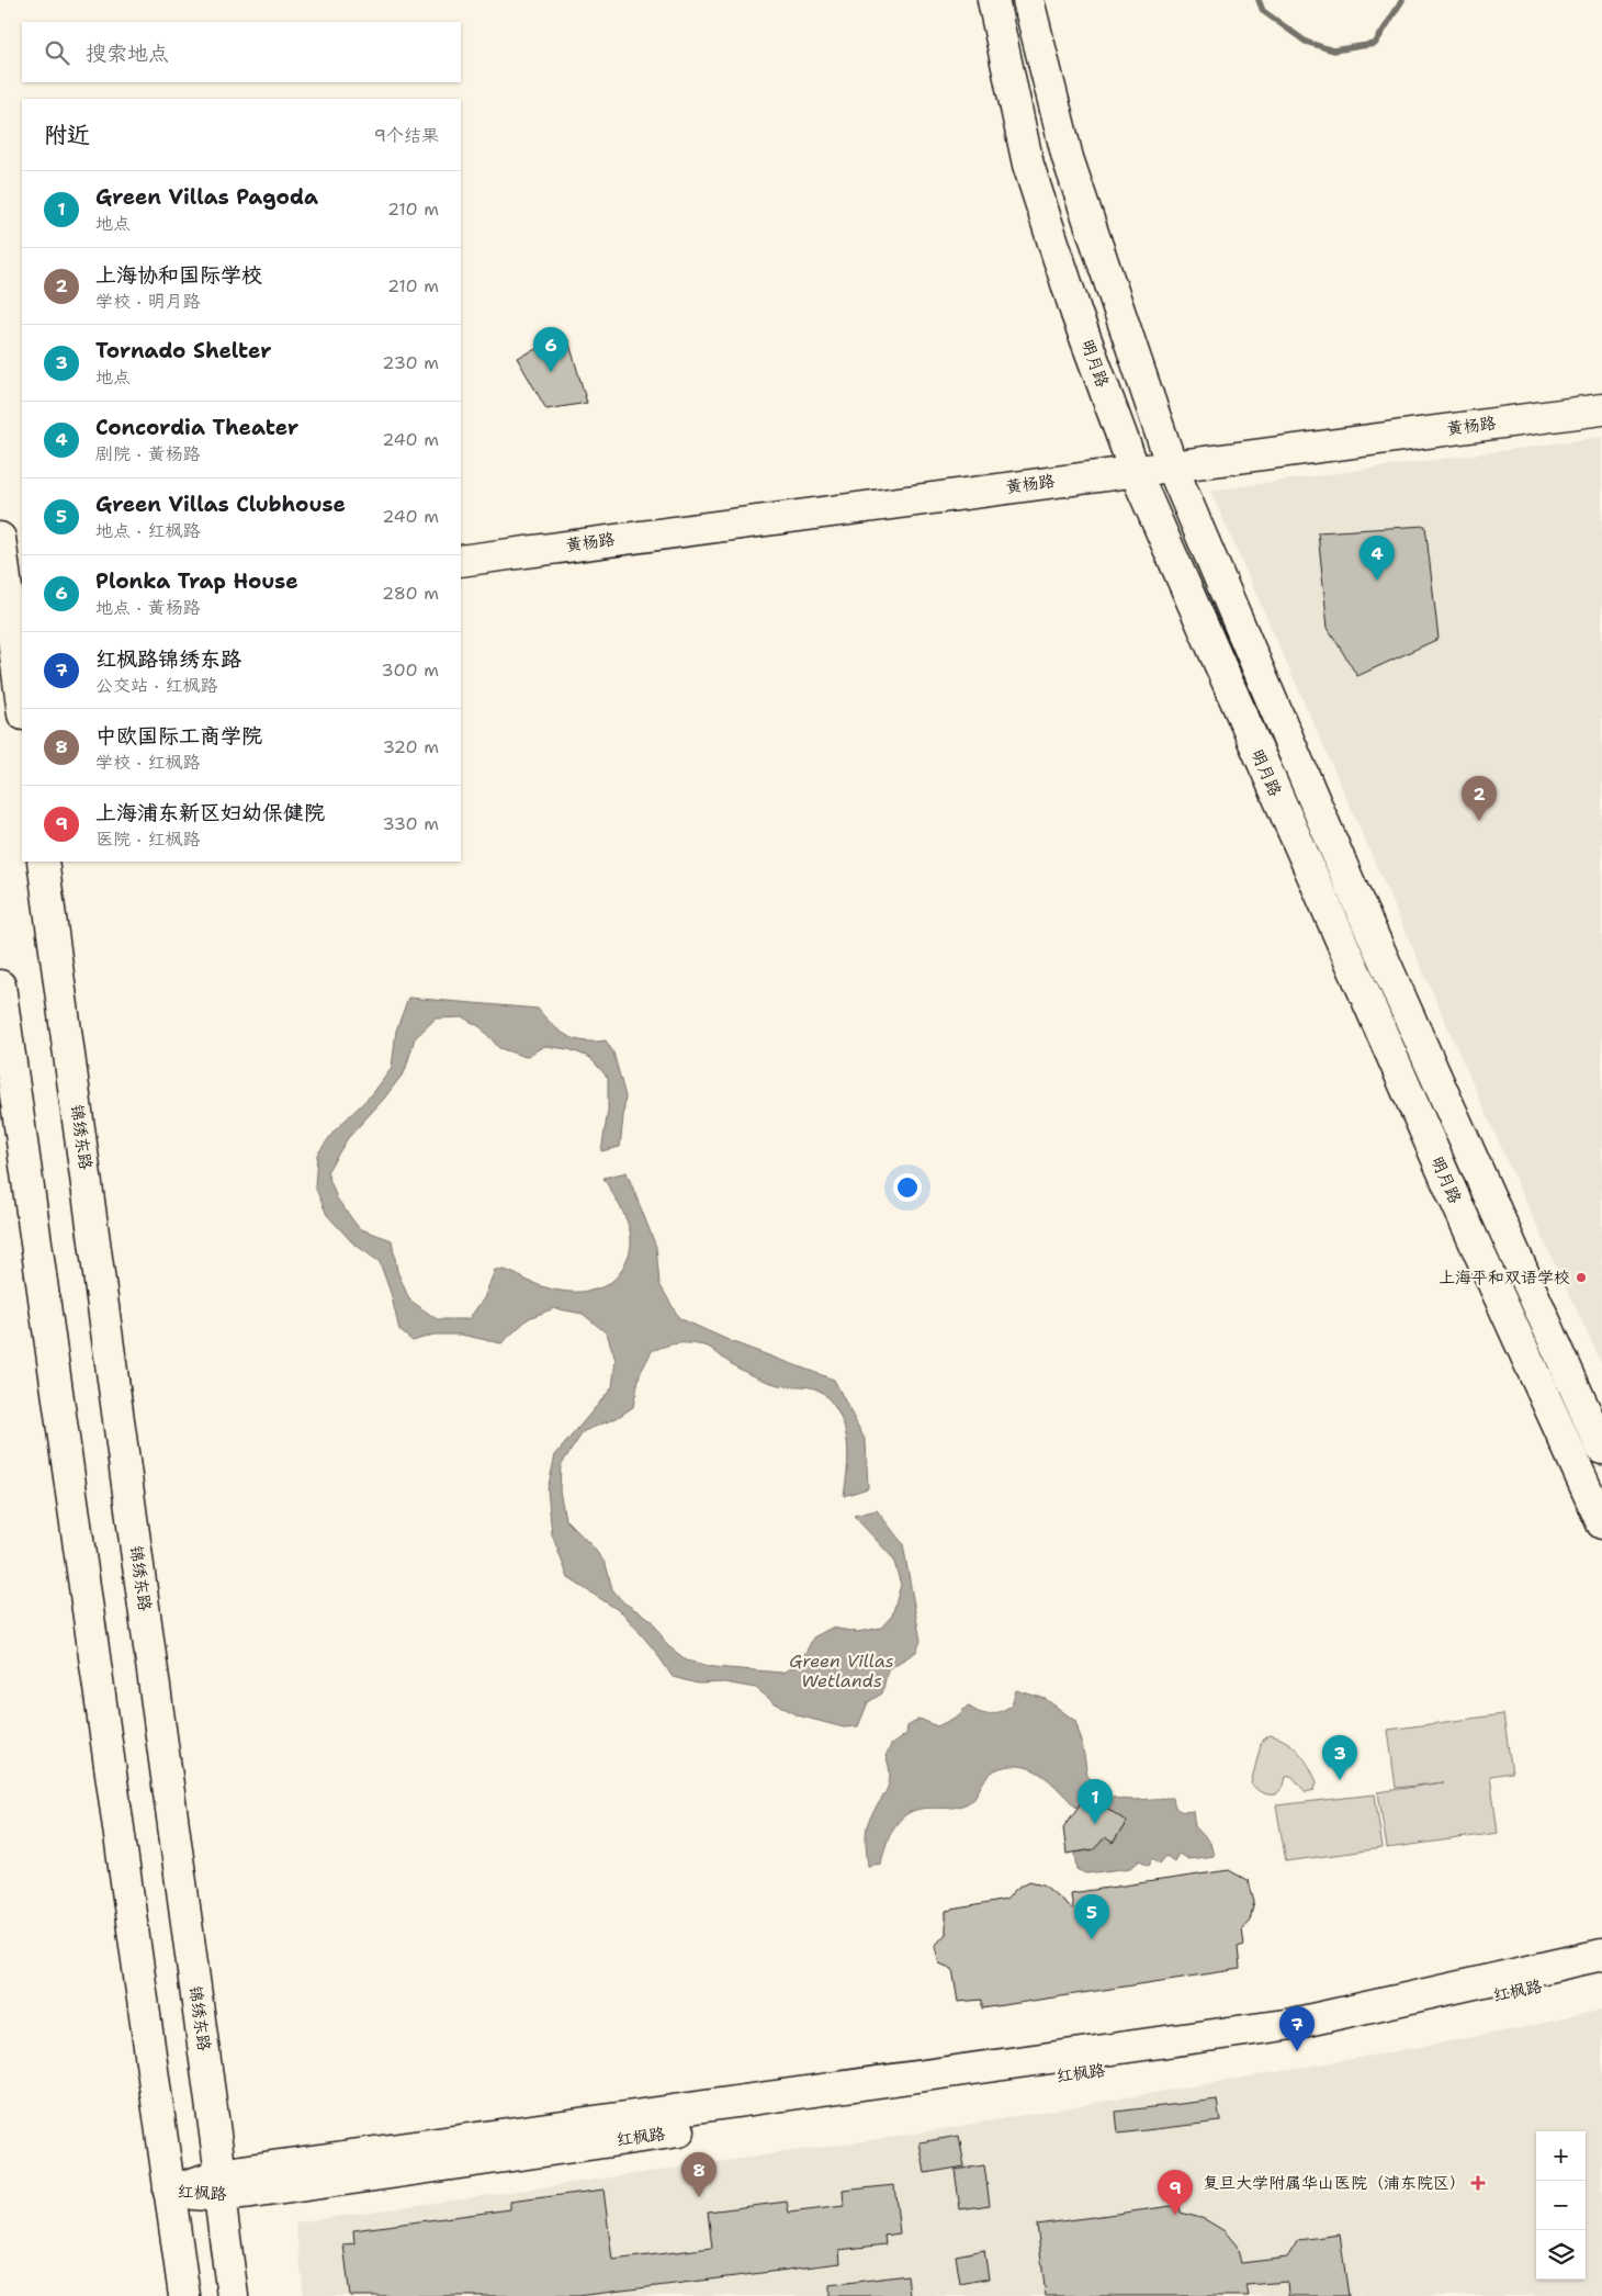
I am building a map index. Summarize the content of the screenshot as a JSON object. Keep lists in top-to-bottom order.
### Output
{
  "streets": {
    "street": [
      "明月路",
      "黄杨路",
      "锦绣东路",
      "红枫路"
    ]
  },
  "crossings": [
    ["明月路", "黄杨路"],
    ["锦绣东路", "红枫路"]
  ],
  "water": ["Green Villas Wetlands"],
  "places": {
    "other": ["上海平和双语学校"],
    "health": ["复旦大学附属华山医院（浦东院区）"]
  },
  "page": {
    "search": "搜索地点",
    "heading": ["附近", "9个结果"],
    "list": [
      {
        "mark": "1",
        "name": "Green Villas Pagoda",
        "note": "地点",
        "value": "210 m"
      },
      {
        "mark": "2",
        "name": "上海协和国际学校",
        "note": "学校 · 明月路",
        "value": "210 m"
      },
      {
        "mark": "3",
        "name": "Tornado Shelter",
        "note": "地点",
        "value": "230 m"
      },
      {
        "mark": "4",
        "name": "Concordia Theater",
        "note": "剧院 · 黄杨路",
        "value": "240 m"
      },
      {
        "mark": "5",
        "name": "Green Villas Clubhouse",
        "note": "地点 · 红枫路",
        "value": "240 m"
      },
      {
        "mark": "6",
        "name": "Plonka Trap House",
        "note": "地点 · 黄杨路",
        "value": "280 m"
      },
      {
        "mark": "7",
        "name": "红枫路锦绣东路",
        "note": "公交站 · 红枫路",
        "value": "300 m"
      },
      {
        "mark": "8",
        "name": "中欧国际工商学院",
        "note": "学校 · 红枫路",
        "value": "320 m"
      },
      {
        "mark": "9",
        "name": "上海浦东新区妇幼保健院",
        "note": "医院 · 红枫路",
        "value": "330 m"
      }
    ],
    "pins": [
      "6",
      "4",
      "2",
      "3",
      "1",
      "5",
      "7",
      "8",
      "9"
    ],
    "map_buttons": ["+", "−"]
  }
}
